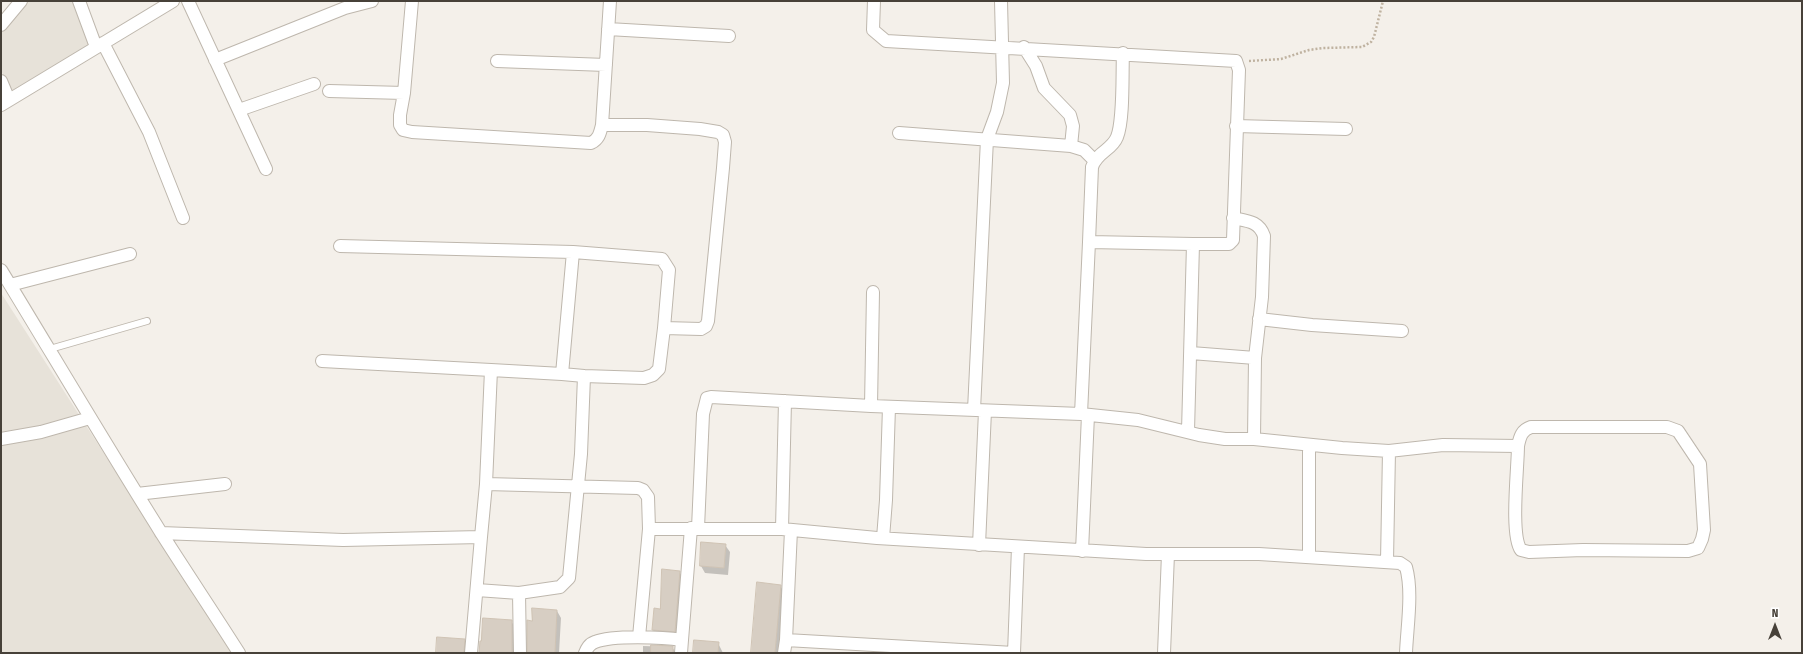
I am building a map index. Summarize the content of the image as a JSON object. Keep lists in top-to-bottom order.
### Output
{
  "north": "top"
}
